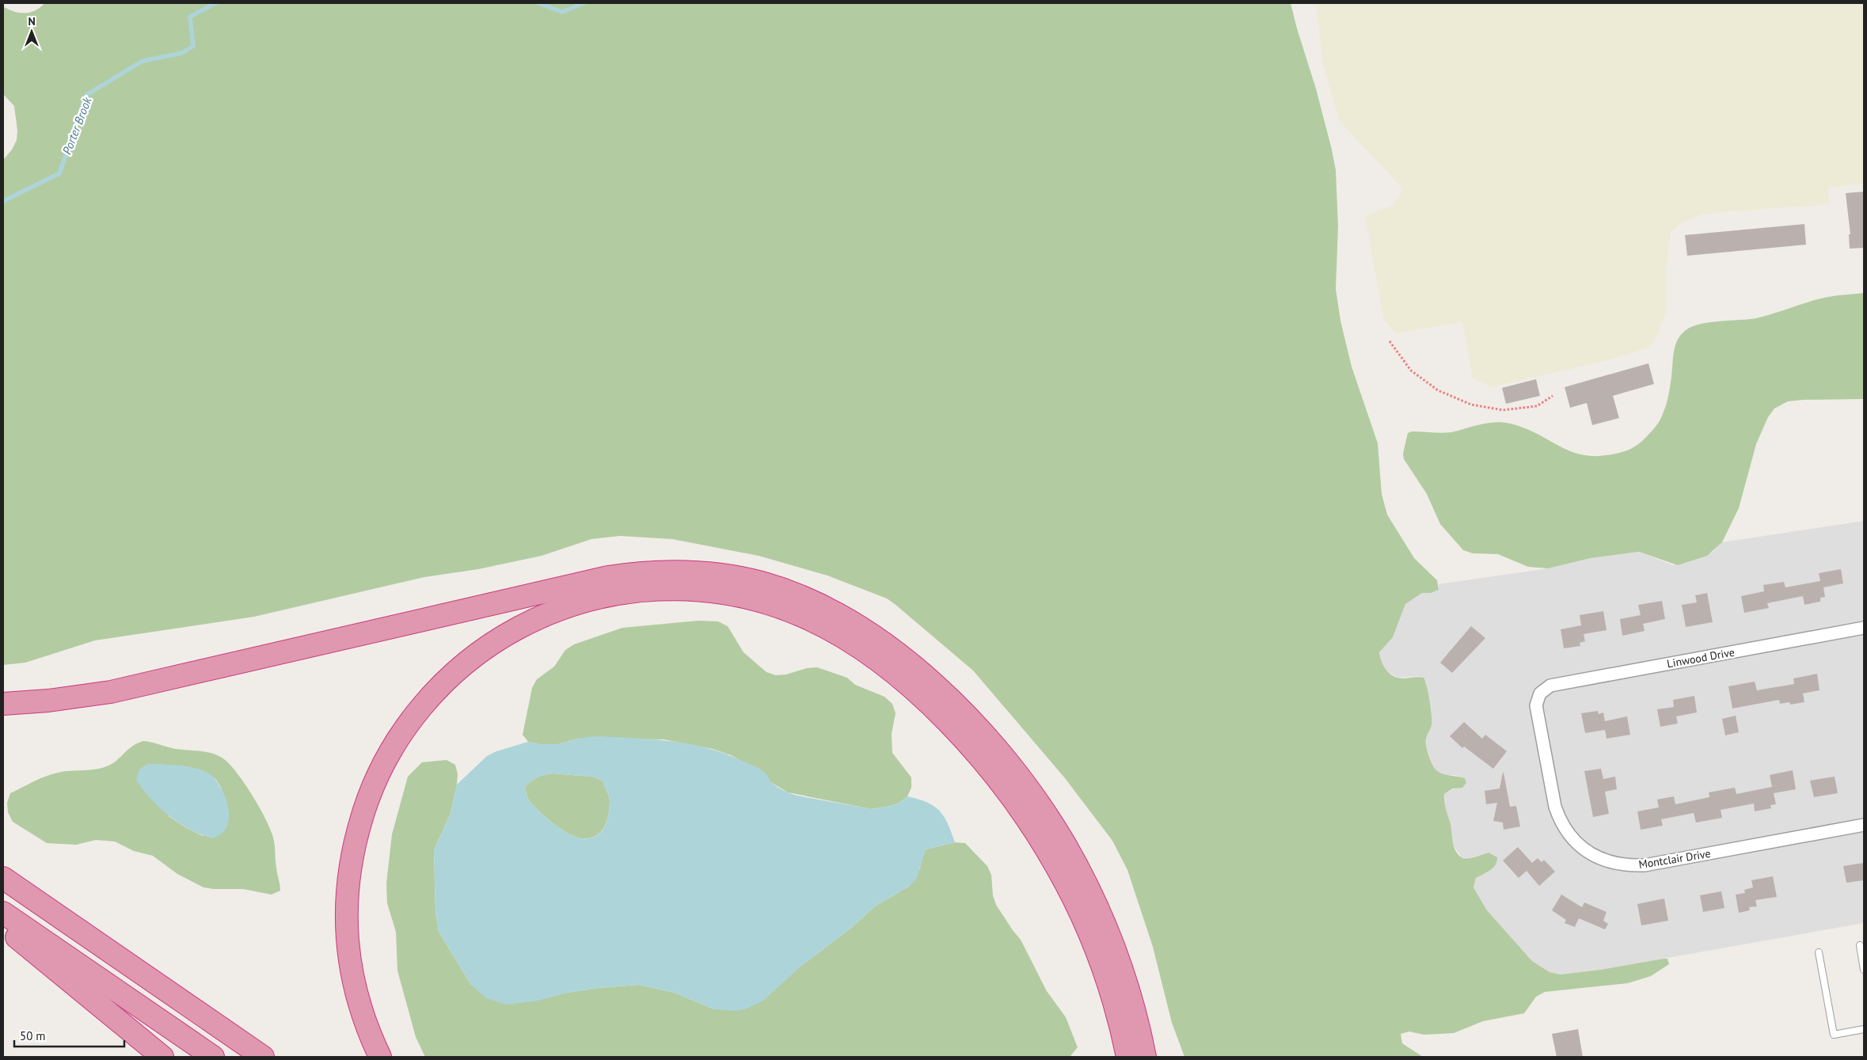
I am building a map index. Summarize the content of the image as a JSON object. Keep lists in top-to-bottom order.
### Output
{
  "streets": {
    "street": ["Linwood Drive", "Montclair Drive"]
  },
  "crossings": [
    ["Linwood Drive", "Montclair Drive"]
  ],
  "water": ["Porter Brook"],
  "scale_bar": "50 m",
  "north": "top"
}
